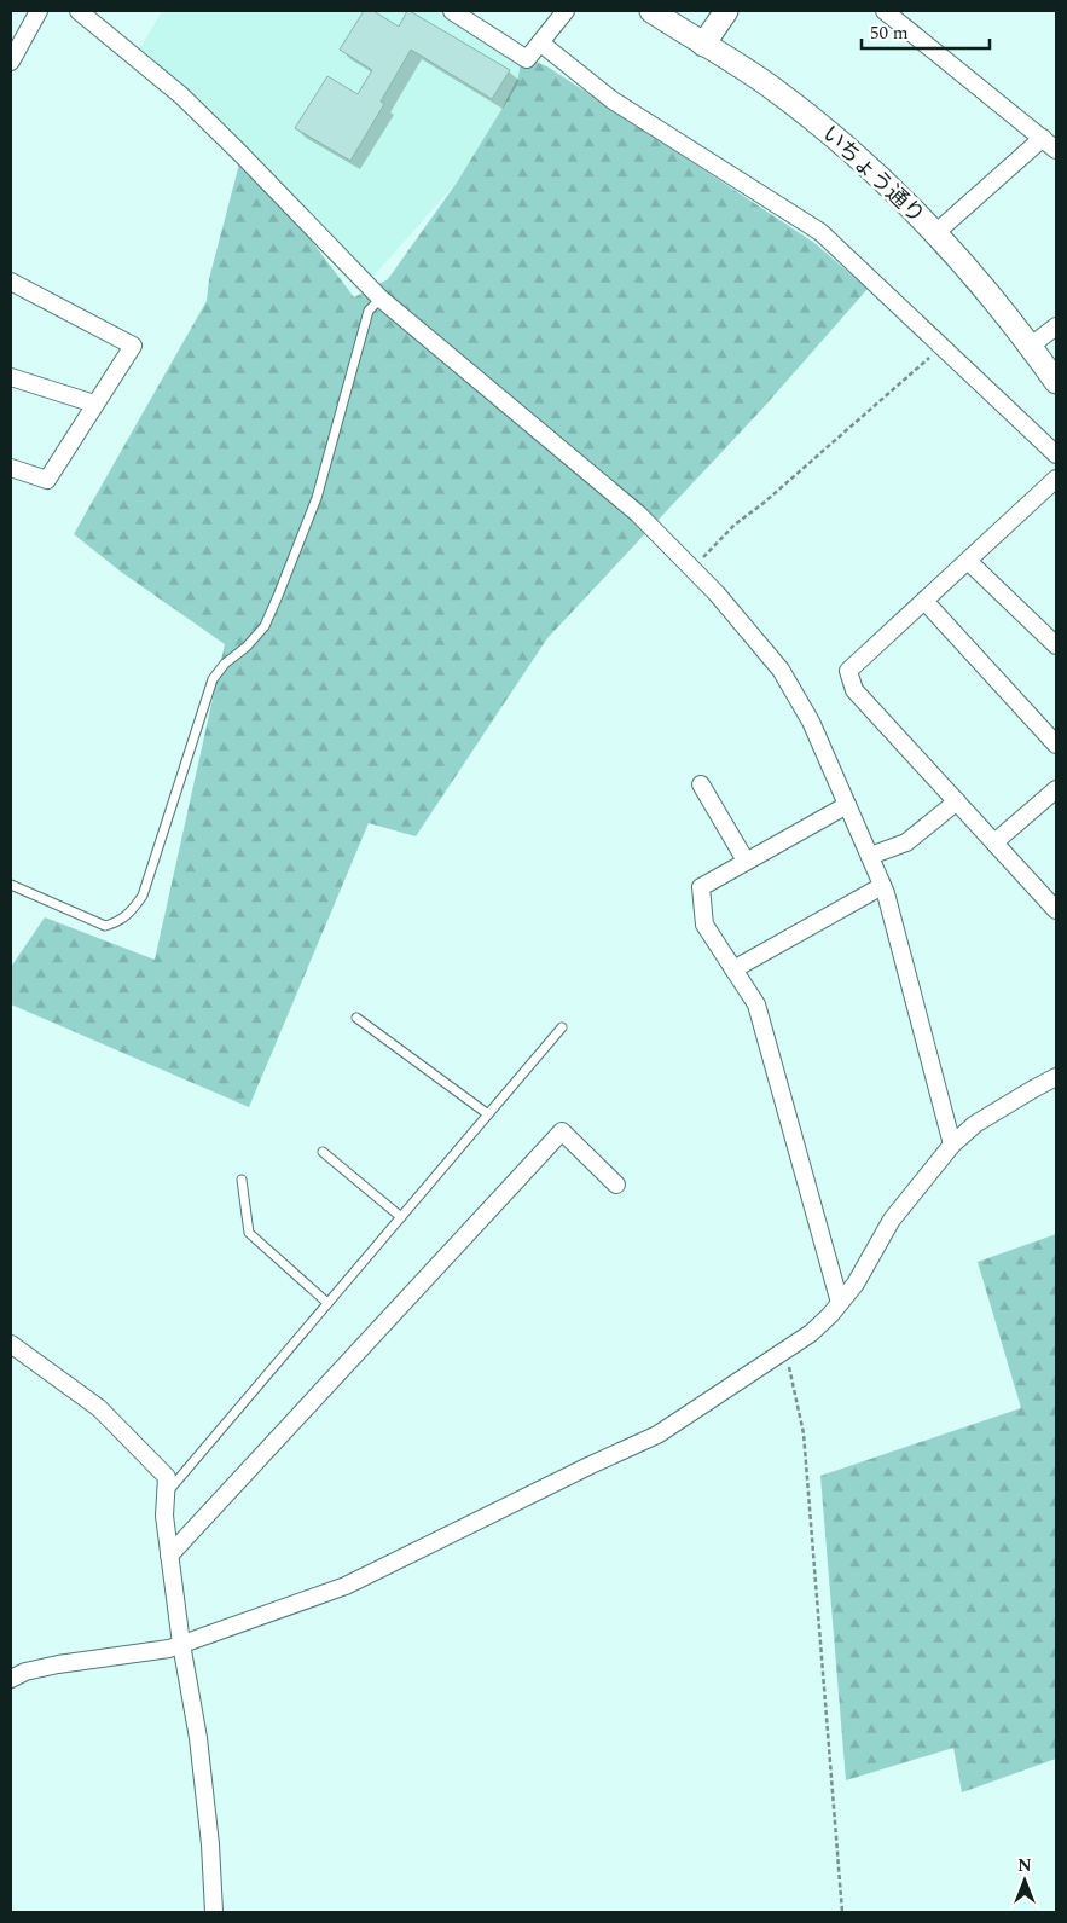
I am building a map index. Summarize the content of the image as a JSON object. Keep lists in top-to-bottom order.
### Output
{
  "streets": {
    "street": ["いちょう通り"]
  },
  "scale_bar": "50 m",
  "north": "top"
}
